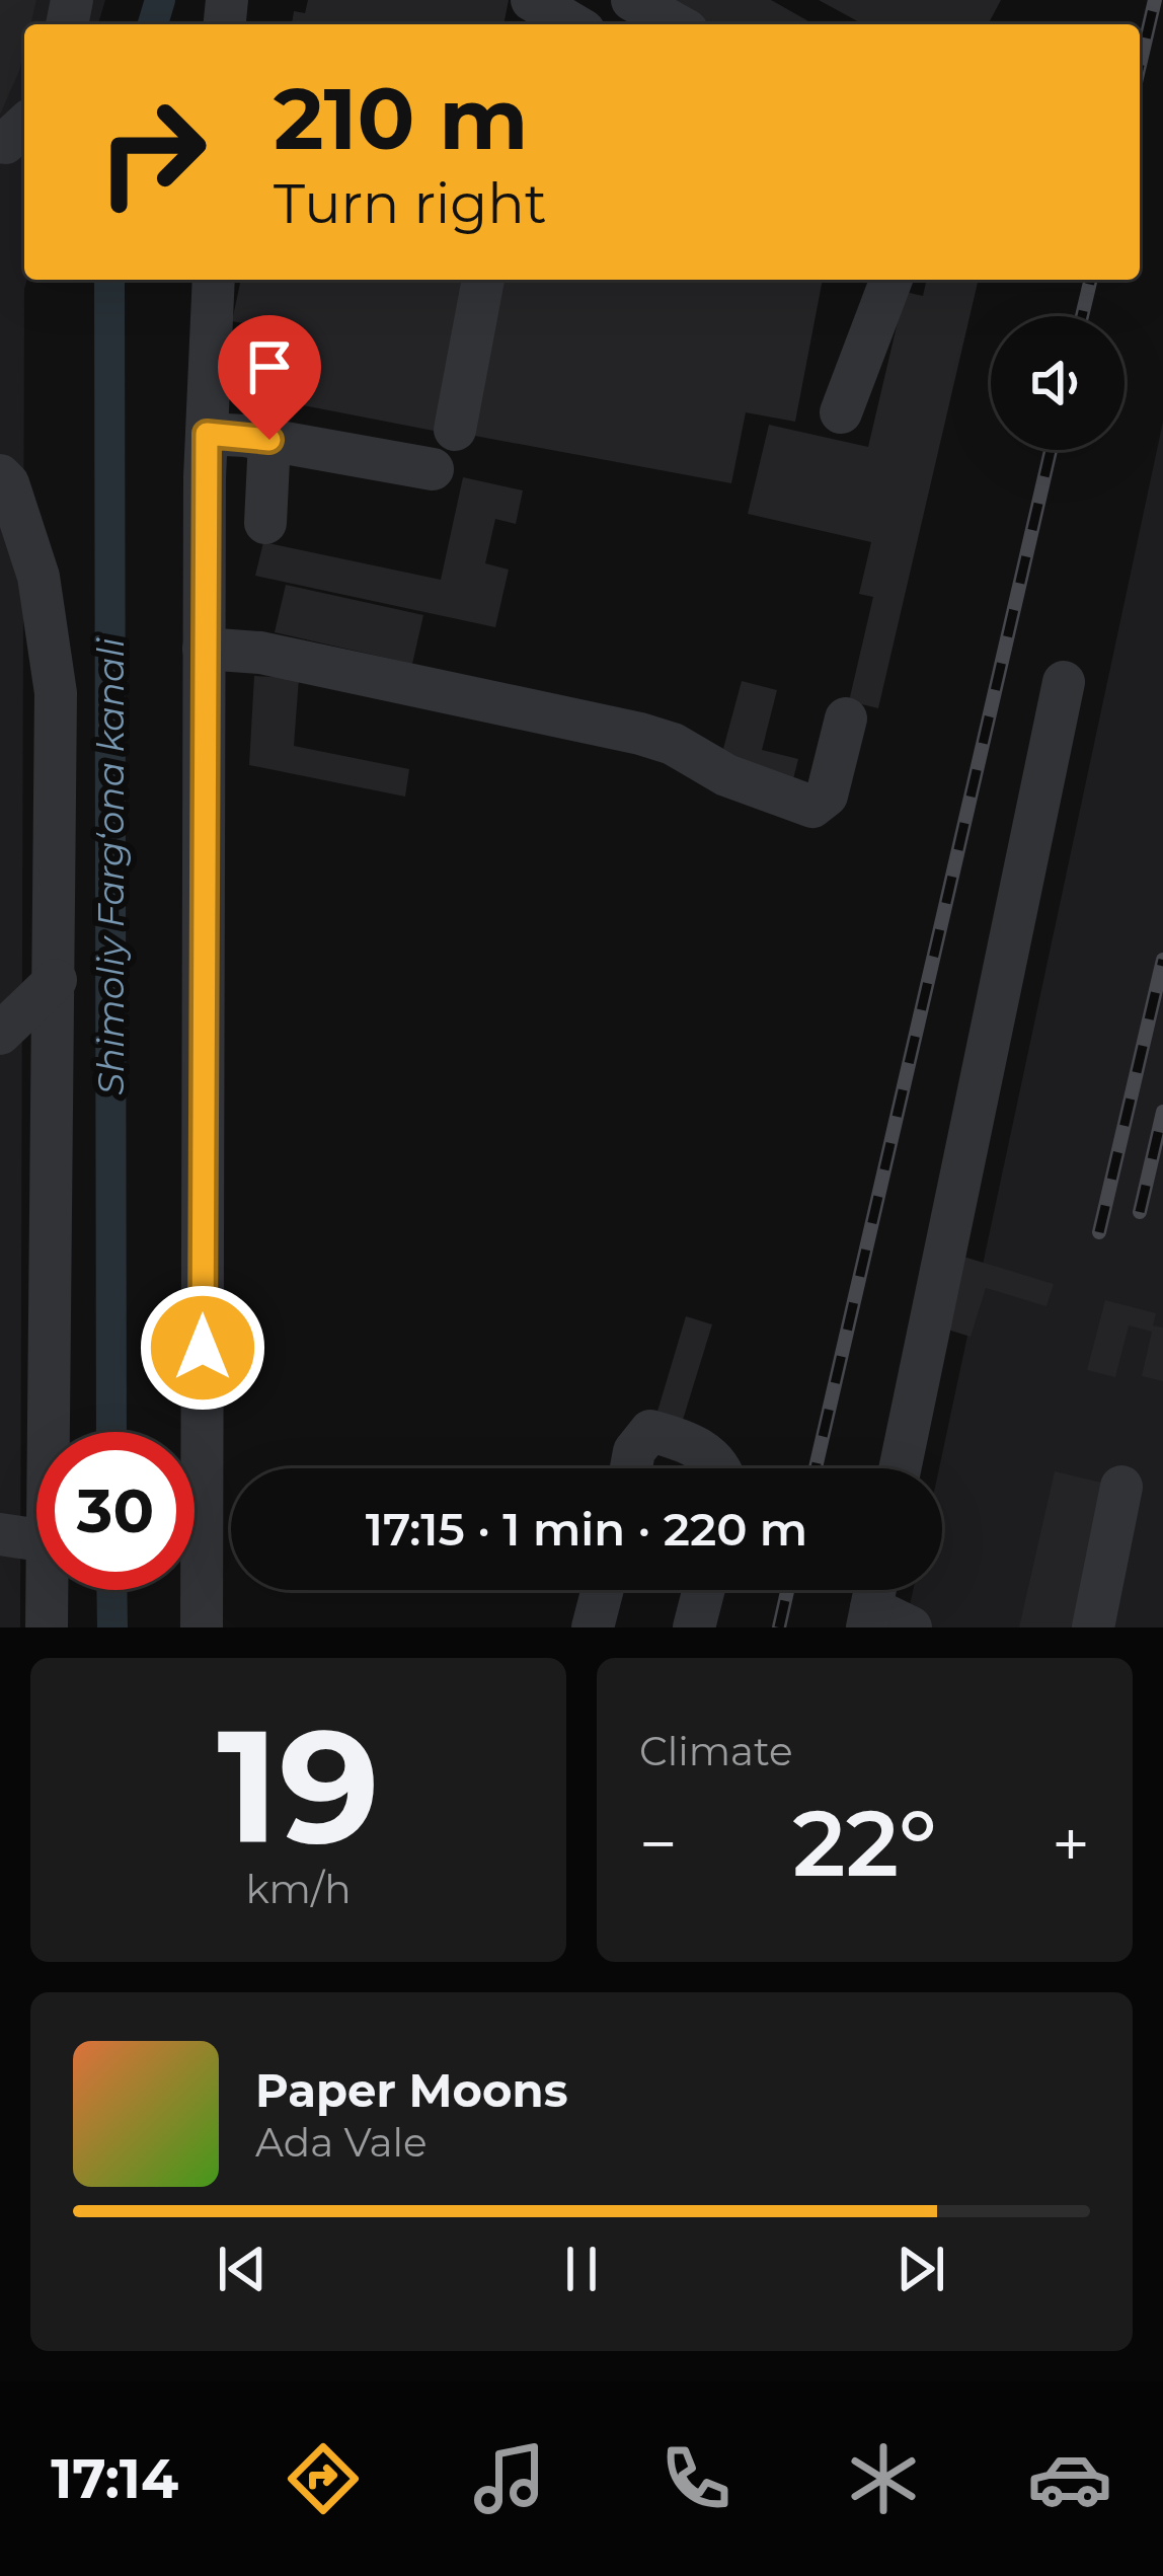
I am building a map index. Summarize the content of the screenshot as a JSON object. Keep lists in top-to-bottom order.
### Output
{
  "water": ["Shimoliy Fargʻona kanali"],
  "page": {
    "turn": ["210 m", "Turn right"],
    "limit": "30",
    "trip": "17:15 · 1 min · 220 m",
    "tile": [
      ["19", "km/h"],
      "Climate"
    ],
    "heat": ["−", "22°", "+"],
    "song": ["Paper Moons", "Ada Vale"],
    "tabs": "17:14"
  }
}
